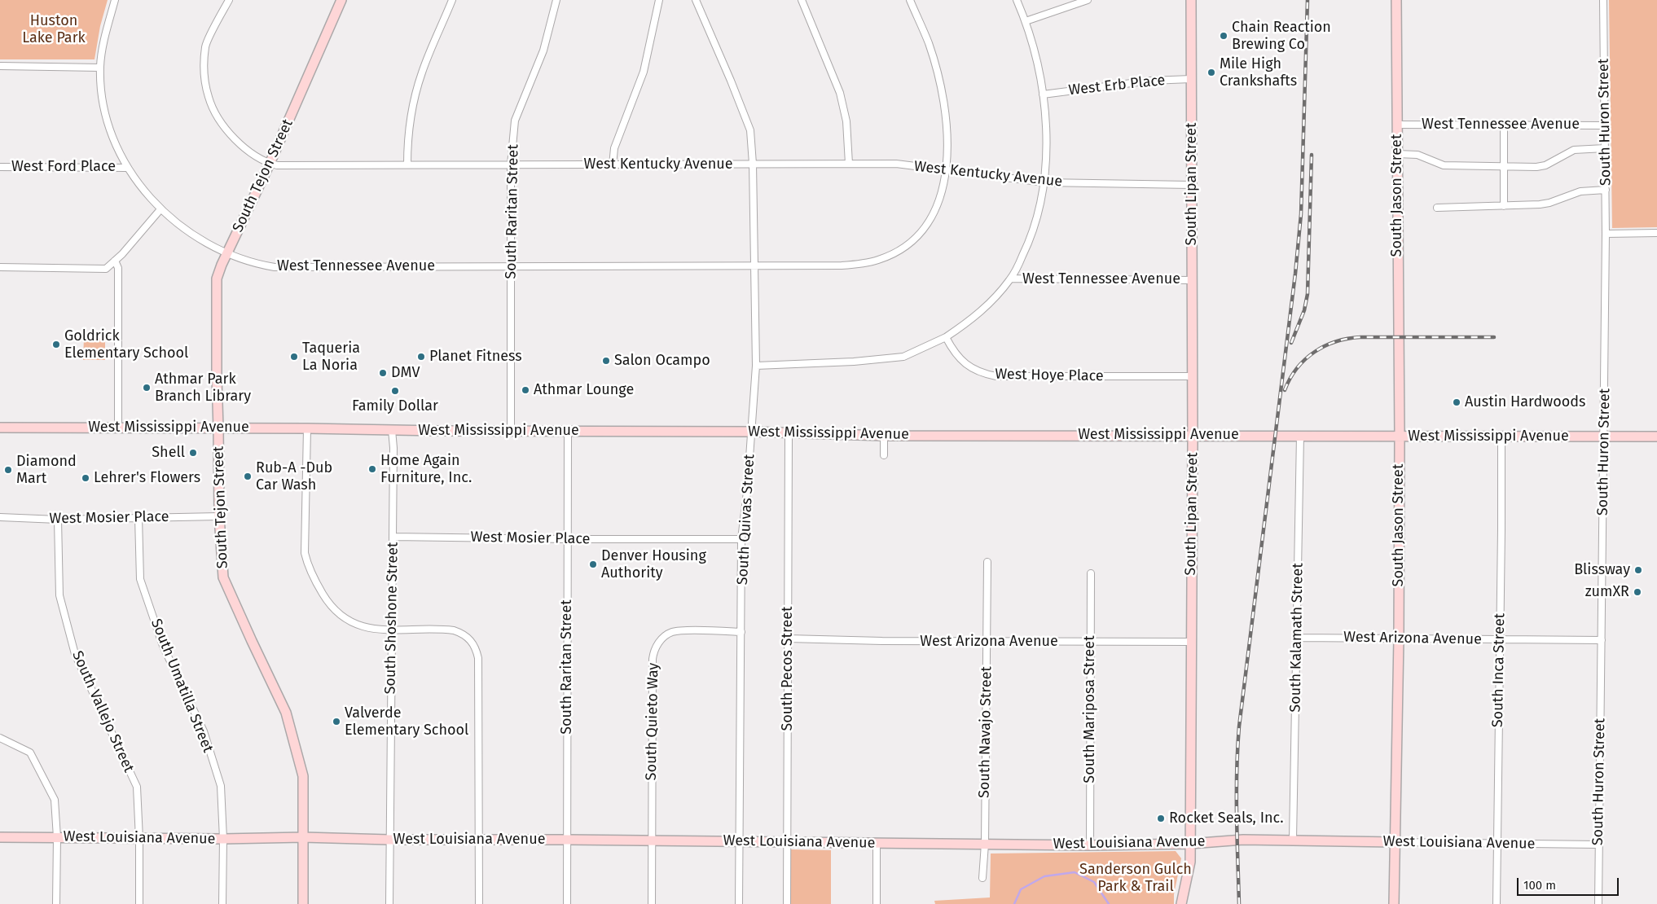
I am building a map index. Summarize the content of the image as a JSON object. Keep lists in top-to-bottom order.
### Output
{
  "streets": {
    "street": [
      "West Erb Place",
      "South Huron Street",
      "West Tennessee Avenue",
      "West Kentucky Avenue",
      "West Ford Place",
      "South Tejon Street",
      "South Lipan Street",
      "South Jason Street",
      "South Raritan Street",
      "West Hoye Place",
      "West Mississippi Avenue",
      "West Mosier Place",
      "South Quivas Street",
      "South Shoshone Street",
      "South Kalamath Street",
      "West Arizona Avenue",
      "South Pecos Street",
      "South Inca Street",
      "South Umatilla Street",
      "South Mariposa Street",
      "South Vallejo Street",
      "South Quieto Way",
      "South Navajo Street",
      "West Louisiana Avenue"
    ]
  },
  "crossings": [
    ["West Erb Place", "South Lipan Street"],
    ["South Huron Street", "West Tennessee Avenue"],
    ["South Huron Street", "West Mississippi Avenue"],
    ["South Huron Street", "West Arizona Avenue"],
    ["South Huron Street", "West Louisiana Avenue"],
    ["West Tennessee Avenue", "West Kentucky Avenue"],
    ["West Tennessee Avenue", "South Tejon Street"],
    ["West Tennessee Avenue", "South Lipan Street"],
    ["West Tennessee Avenue", "South Jason Street"],
    ["West Tennessee Avenue", "South Raritan Street"],
    ["West Tennessee Avenue", "South Quivas Street"],
    ["West Kentucky Avenue", "South Tejon Street"],
    ["West Kentucky Avenue", "South Lipan Street"],
    ["West Kentucky Avenue", "South Raritan Street"],
    ["West Kentucky Avenue", "South Quivas Street"],
    ["South Tejon Street", "West Mississippi Avenue"],
    ["South Tejon Street", "West Mosier Place"],
    ["South Tejon Street", "West Louisiana Avenue"],
    ["South Lipan Street", "West Hoye Place"],
    ["South Lipan Street", "West Mississippi Avenue"],
    ["South Lipan Street", "West Arizona Avenue"],
    ["South Lipan Street", "West Louisiana Avenue"],
    ["South Jason Street", "West Mississippi Avenue"],
    ["South Jason Street", "West Arizona Avenue"],
    ["South Jason Street", "West Louisiana Avenue"],
    ["South Raritan Street", "West Mississippi Avenue"],
    ["South Raritan Street", "West Mosier Place"],
    ["South Raritan Street", "West Louisiana Avenue"],
    ["West Mississippi Avenue", "South Quivas Street"],
    ["West Mississippi Avenue", "South Shoshone Street"],
    ["West Mississippi Avenue", "South Kalamath Street"],
    ["West Mississippi Avenue", "South Pecos Street"],
    ["West Mississippi Avenue", "South Inca Street"],
    ["West Mosier Place", "South Quivas Street"],
    ["West Mosier Place", "South Shoshone Street"],
    ["West Mosier Place", "South Umatilla Street"],
    ["West Mosier Place", "South Vallejo Street"],
    ["South Quivas Street", "South Quieto Way"],
    ["South Quivas Street", "West Louisiana Avenue"],
    ["South Shoshone Street", "West Louisiana Avenue"],
    ["South Kalamath Street", "West Arizona Avenue"],
    ["South Kalamath Street", "West Louisiana Avenue"],
    ["West Arizona Avenue", "South Pecos Street"],
    ["West Arizona Avenue", "South Inca Street"],
    ["West Arizona Avenue", "South Mariposa Street"],
    ["West Arizona Avenue", "South Navajo Street"],
    ["South Pecos Street", "West Louisiana Avenue"],
    ["South Inca Street", "West Louisiana Avenue"],
    ["South Umatilla Street", "West Louisiana Avenue"],
    ["South Mariposa Street", "West Louisiana Avenue"],
    ["South Vallejo Street", "West Louisiana Avenue"],
    ["South Quieto Way", "West Louisiana Avenue"],
    ["South Navajo Street", "West Louisiana Avenue"]
  ],
  "parks": ["Huston Lake Park", "Sanderson Gulch Park & Trail"],
  "places": [
    "Chain Reaction Brewing Co",
    "Mile High Crankshafts",
    "Goldrick Elementary School",
    "Taqueria La Noria",
    "Planet Fitness",
    "Salon Ocampo",
    "DMV",
    "Athmar Park Branch Library",
    "Athmar Lounge",
    "Family Dollar",
    "Austin Hardwoods",
    "Shell",
    "Home Again Furniture, Inc.",
    "Diamond Mart",
    "Rub-A -Dub Car Wash",
    "Lehrer's Flowers",
    "Denver Housing Authority",
    "Blissway",
    "zumXR",
    "Valverde Elementary School",
    "Rocket Seals, Inc."
  ],
  "scale_bar": "100 m"
}
